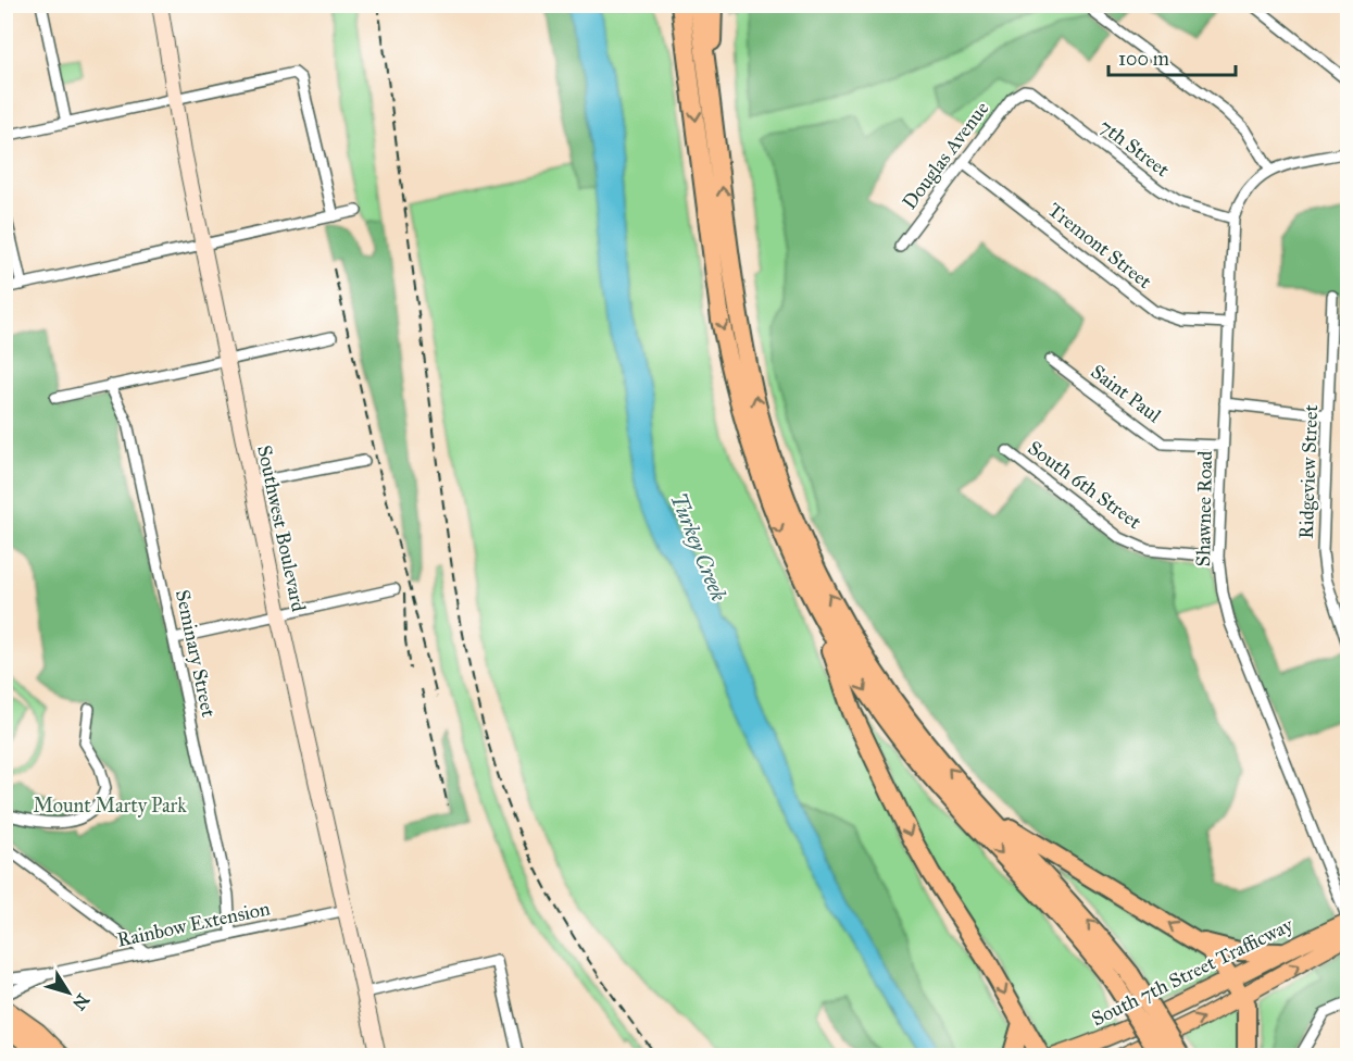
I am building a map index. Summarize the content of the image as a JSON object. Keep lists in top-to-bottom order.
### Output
{
  "streets": {
    "main road": ["Southwest Boulevard", "South 7th Street Trafficway"],
    "street": [
      "7th Street",
      "Douglas Avenue",
      "Tremont Street",
      "Saint Paul",
      "Ridgeview Street",
      "South 6th Street",
      "Shawnee Road",
      "Seminary Street",
      "Rainbow Extension"
    ]
  },
  "crossings": [
    ["7th Street", "Douglas Avenue"],
    ["7th Street", "Shawnee Road"],
    ["Douglas Avenue", "Tremont Street"],
    ["Tremont Street", "Shawnee Road"],
    ["Saint Paul", "Shawnee Road"],
    ["South 6th Street", "Shawnee Road"],
    ["Shawnee Road", "South 7th Street Trafficway"],
    ["Southwest Boulevard", "Rainbow Extension"],
    ["Seminary Street", "Rainbow Extension"]
  ],
  "water": ["Turkey Creek"],
  "parks": ["Mount Marty Park"],
  "scale_bar": "100 m",
  "north": "bottom right"
}
